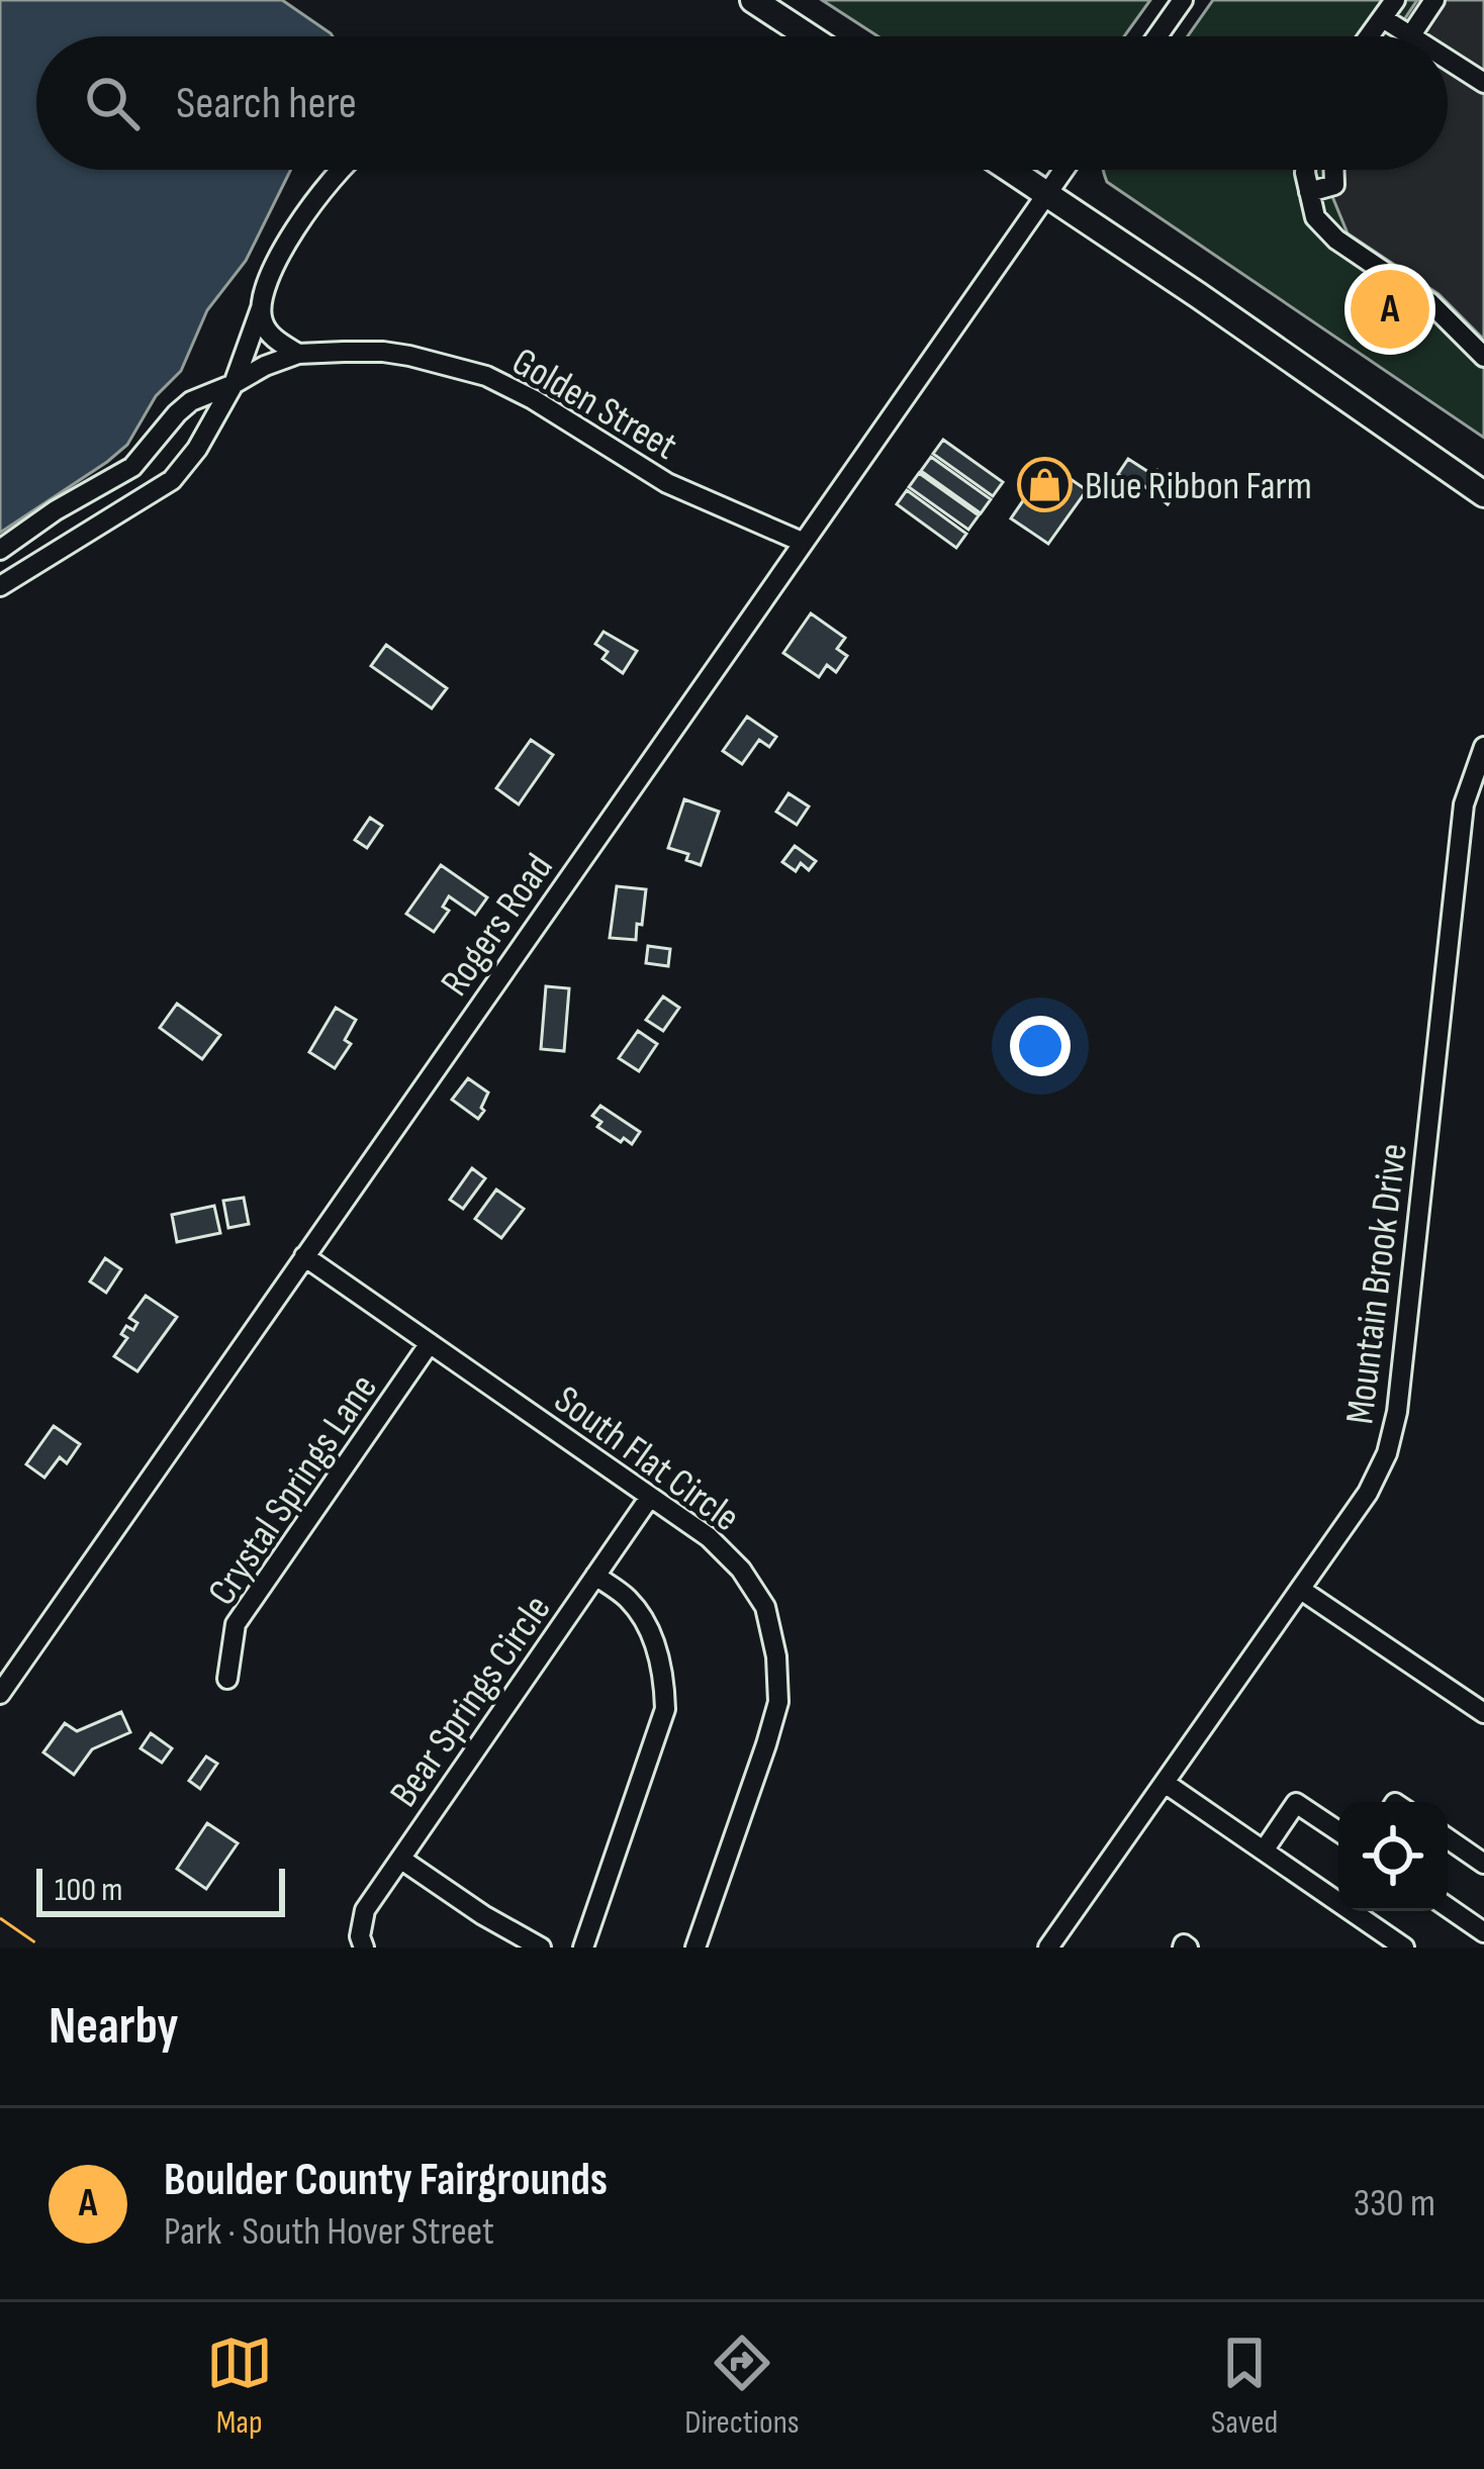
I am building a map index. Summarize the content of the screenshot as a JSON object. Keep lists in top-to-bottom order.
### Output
{
  "streets": {
    "street": [
      "Golden Street",
      "Rogers Road",
      "Mountain Brook Drive",
      "South Flat Circle",
      "Crystal Springs Lane",
      "Bear Springs Circle"
    ]
  },
  "crossings": [
    ["Golden Street", "Rogers Road"],
    ["Rogers Road", "South Flat Circle"],
    ["South Flat Circle", "Crystal Springs Lane"],
    ["South Flat Circle", "Bear Springs Circle"]
  ],
  "places": {
    "shop": ["Blue Ribbon Farm"]
  },
  "scale_bar": "100 m",
  "page": {
    "search": "Search here",
    "pins": "A",
    "scale": "100 m",
    "heading": "Nearby",
    "list": [
      {
        "mark": "A",
        "name": "Boulder County Fairgrounds",
        "note": "Park · South Hover Street",
        "value": "330 m"
      }
    ],
    "nav": ["Map", "Directions", "Saved"]
  }
}
